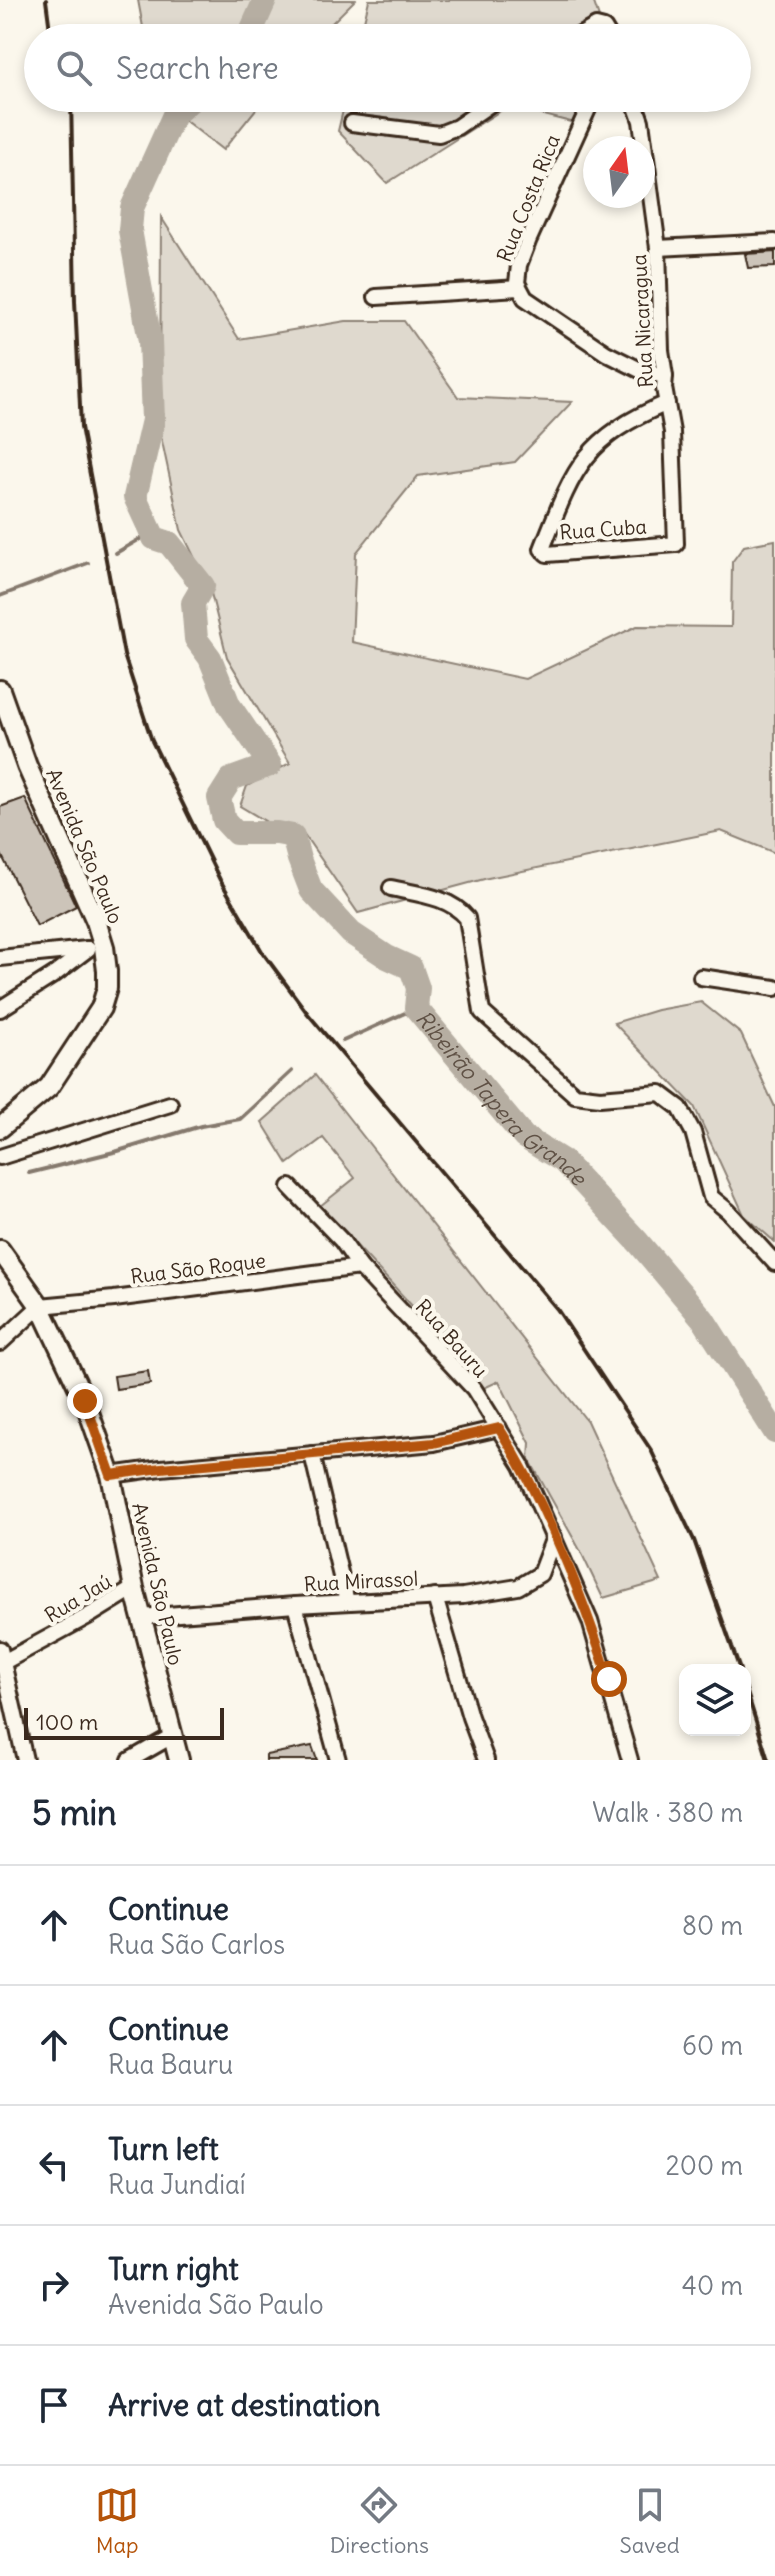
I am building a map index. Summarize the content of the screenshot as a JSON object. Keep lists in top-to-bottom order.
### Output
{
  "streets": {
    "main road": ["Avenida São Paulo"],
    "street": [
      "Rua Costa Rica",
      "Rua Nicaragua",
      "Rua Cuba",
      "Rua São Roque",
      "Rua Bauru",
      "Rua Mirassol",
      "Rua Jaú"
    ]
  },
  "crossings": [
    ["Rua Costa Rica", "Rua Nicaragua"],
    ["Rua Nicaragua", "Rua Cuba"],
    ["Avenida São Paulo", "Rua São Roque"],
    ["Avenida São Paulo", "Rua Mirassol"],
    ["Avenida São Paulo", "Rua Jaú"],
    ["Rua São Roque", "Rua Bauru"],
    ["Rua Bauru", "Rua Mirassol"]
  ],
  "water": ["Ribeirão Tapera Grande"],
  "scale_bar": "100 m",
  "north": "top",
  "page": {
    "search": "Search here",
    "scale": "100 m",
    "heading": ["5 min", "Walk · 380 m"],
    "list": [
      ["Continue", "Rua São Carlos", "80 m"],
      ["Continue", "Rua Bauru", "60 m"],
      ["Turn left", "Rua Jundiaí", "200 m"],
      ["Turn right", "Avenida São Paulo", "40 m"],
      "Arrive at destination"
    ],
    "nav": ["Map", "Directions", "Saved"]
  }
}
